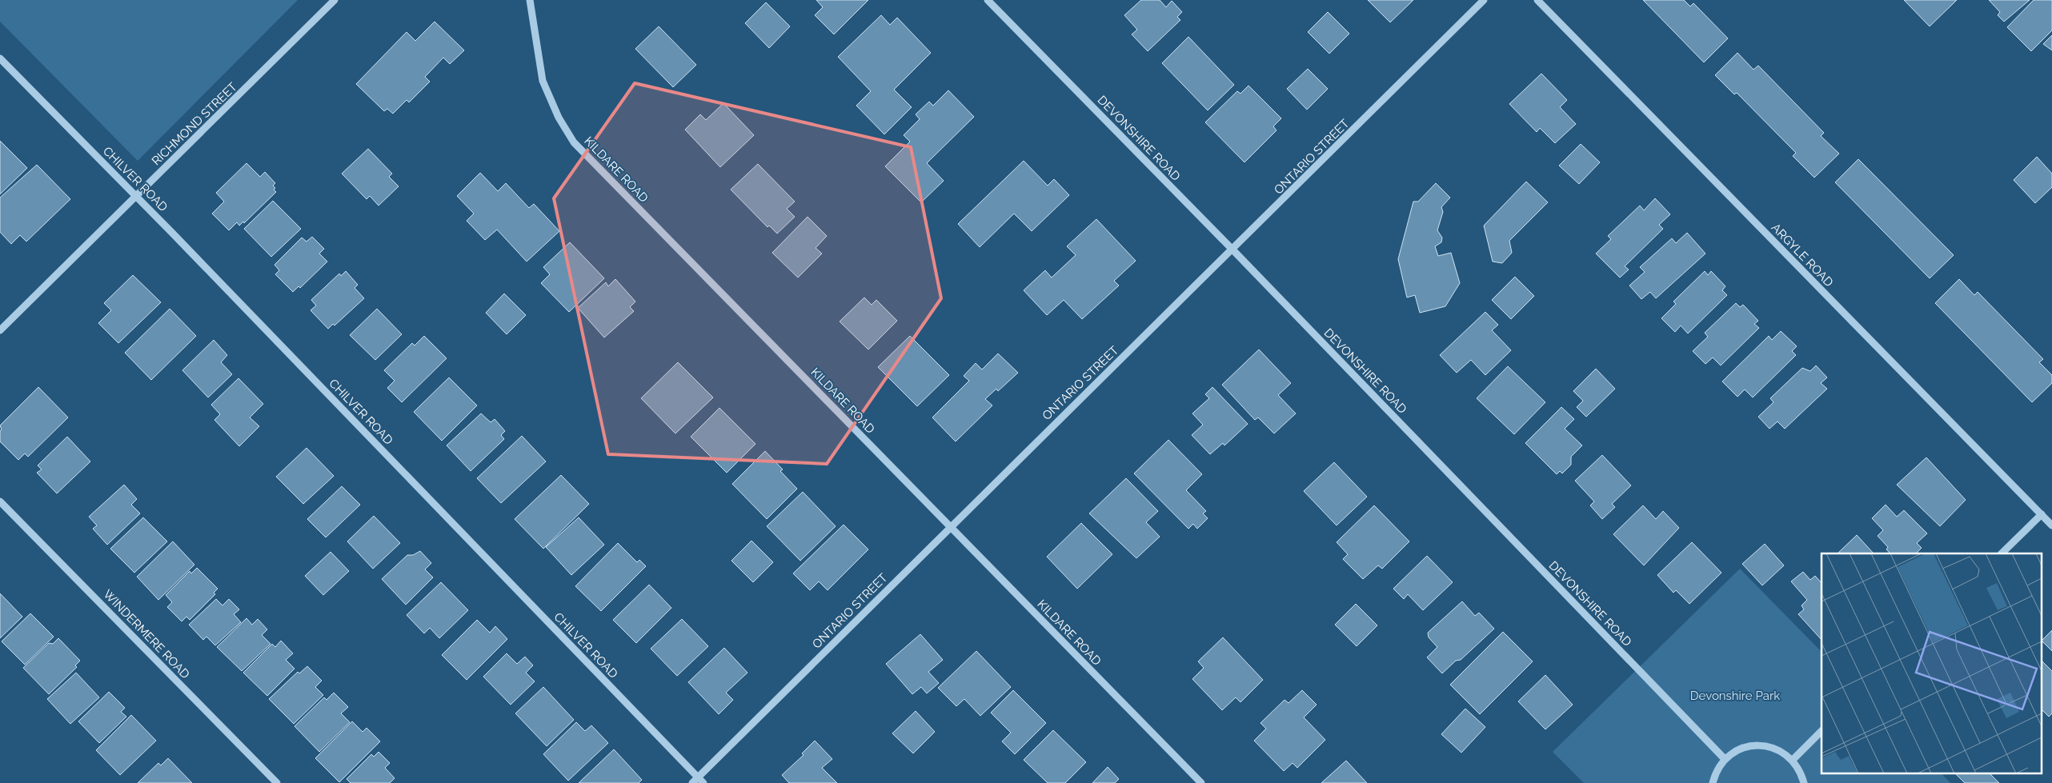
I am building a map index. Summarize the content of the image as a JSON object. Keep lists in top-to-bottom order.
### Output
{
  "streets": {
    "street": [
      "RICHMOND STREET",
      "DEVONSHIRE ROAD",
      "ONTARIO STREET",
      "KILDARE ROAD",
      "CHILVER ROAD",
      "ARGYLE ROAD",
      "WINDERMERE ROAD"
    ]
  },
  "crossings": [
    ["RICHMOND STREET", "CHILVER ROAD"],
    ["DEVONSHIRE ROAD", "ONTARIO STREET"],
    ["ONTARIO STREET", "KILDARE ROAD"],
    ["ONTARIO STREET", "CHILVER ROAD"]
  ],
  "parks": ["Devonshire Park"]
}
